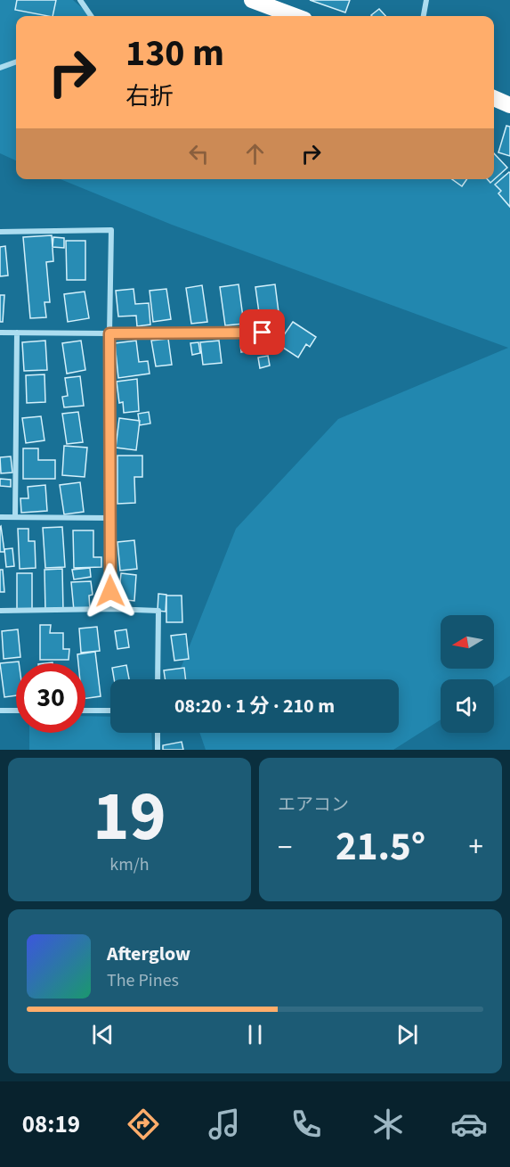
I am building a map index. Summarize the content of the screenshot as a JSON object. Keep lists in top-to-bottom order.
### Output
{
  "north": "left",
  "page": {
    "turn": ["130 m", "右折"],
    "limit": "30",
    "trip": "08:20 · 1 分 · 210 m",
    "tile": [
      ["19", "km/h"],
      "エアコン"
    ],
    "heat": ["−", "21.5°", "+"],
    "song": ["Afterglow", "The Pines"],
    "tabs": "08:19"
  }
}
